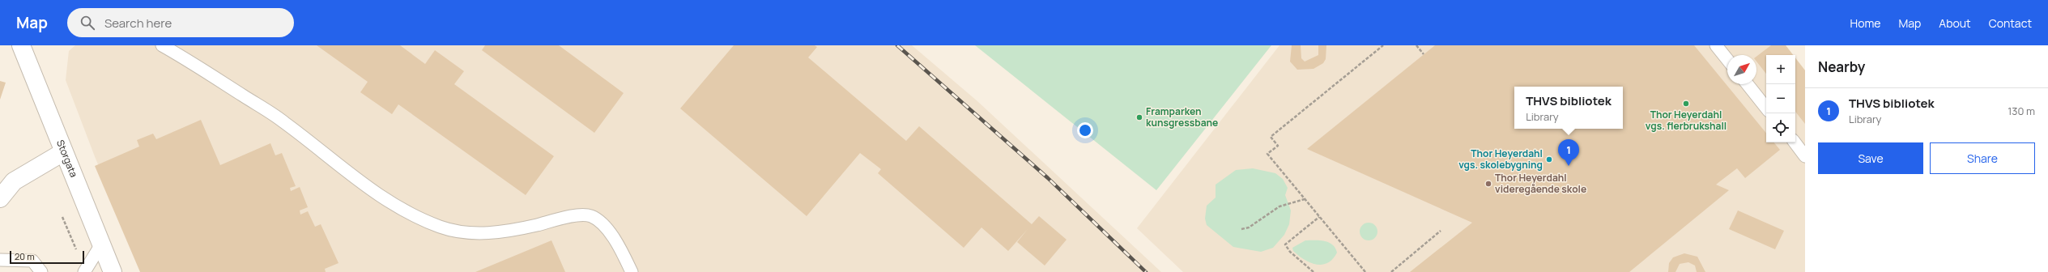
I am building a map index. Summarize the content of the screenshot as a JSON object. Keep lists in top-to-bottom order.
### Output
{
  "streets": {
    "main road": ["Storgata"]
  },
  "places": [
    "Thor Heyerdahl vgs. flerbrukshall",
    "Framparken kunsgressbane",
    "Thor Heyerdahl vgs. skolebygning",
    "Thor Heyerdahl videregående skole"
  ],
  "scale_bar": "20 m",
  "north": "top right",
  "page": {
    "header": "Map",
    "search": "Search here",
    "nav": [
      "Home",
      "Map",
      "About",
      "Contact"
    ],
    "heading": "Nearby",
    "map_buttons": ["+", "−"],
    "popup": ["THVS bibliotek", "Library"],
    "list": [
      {
        "mark": "1",
        "name": "THVS bibliotek",
        "note": "Library",
        "value": "130 m"
      }
    ],
    "buttons": ["Save", "Share"],
    "pins": "1",
    "scale": "20 m"
  }
}
